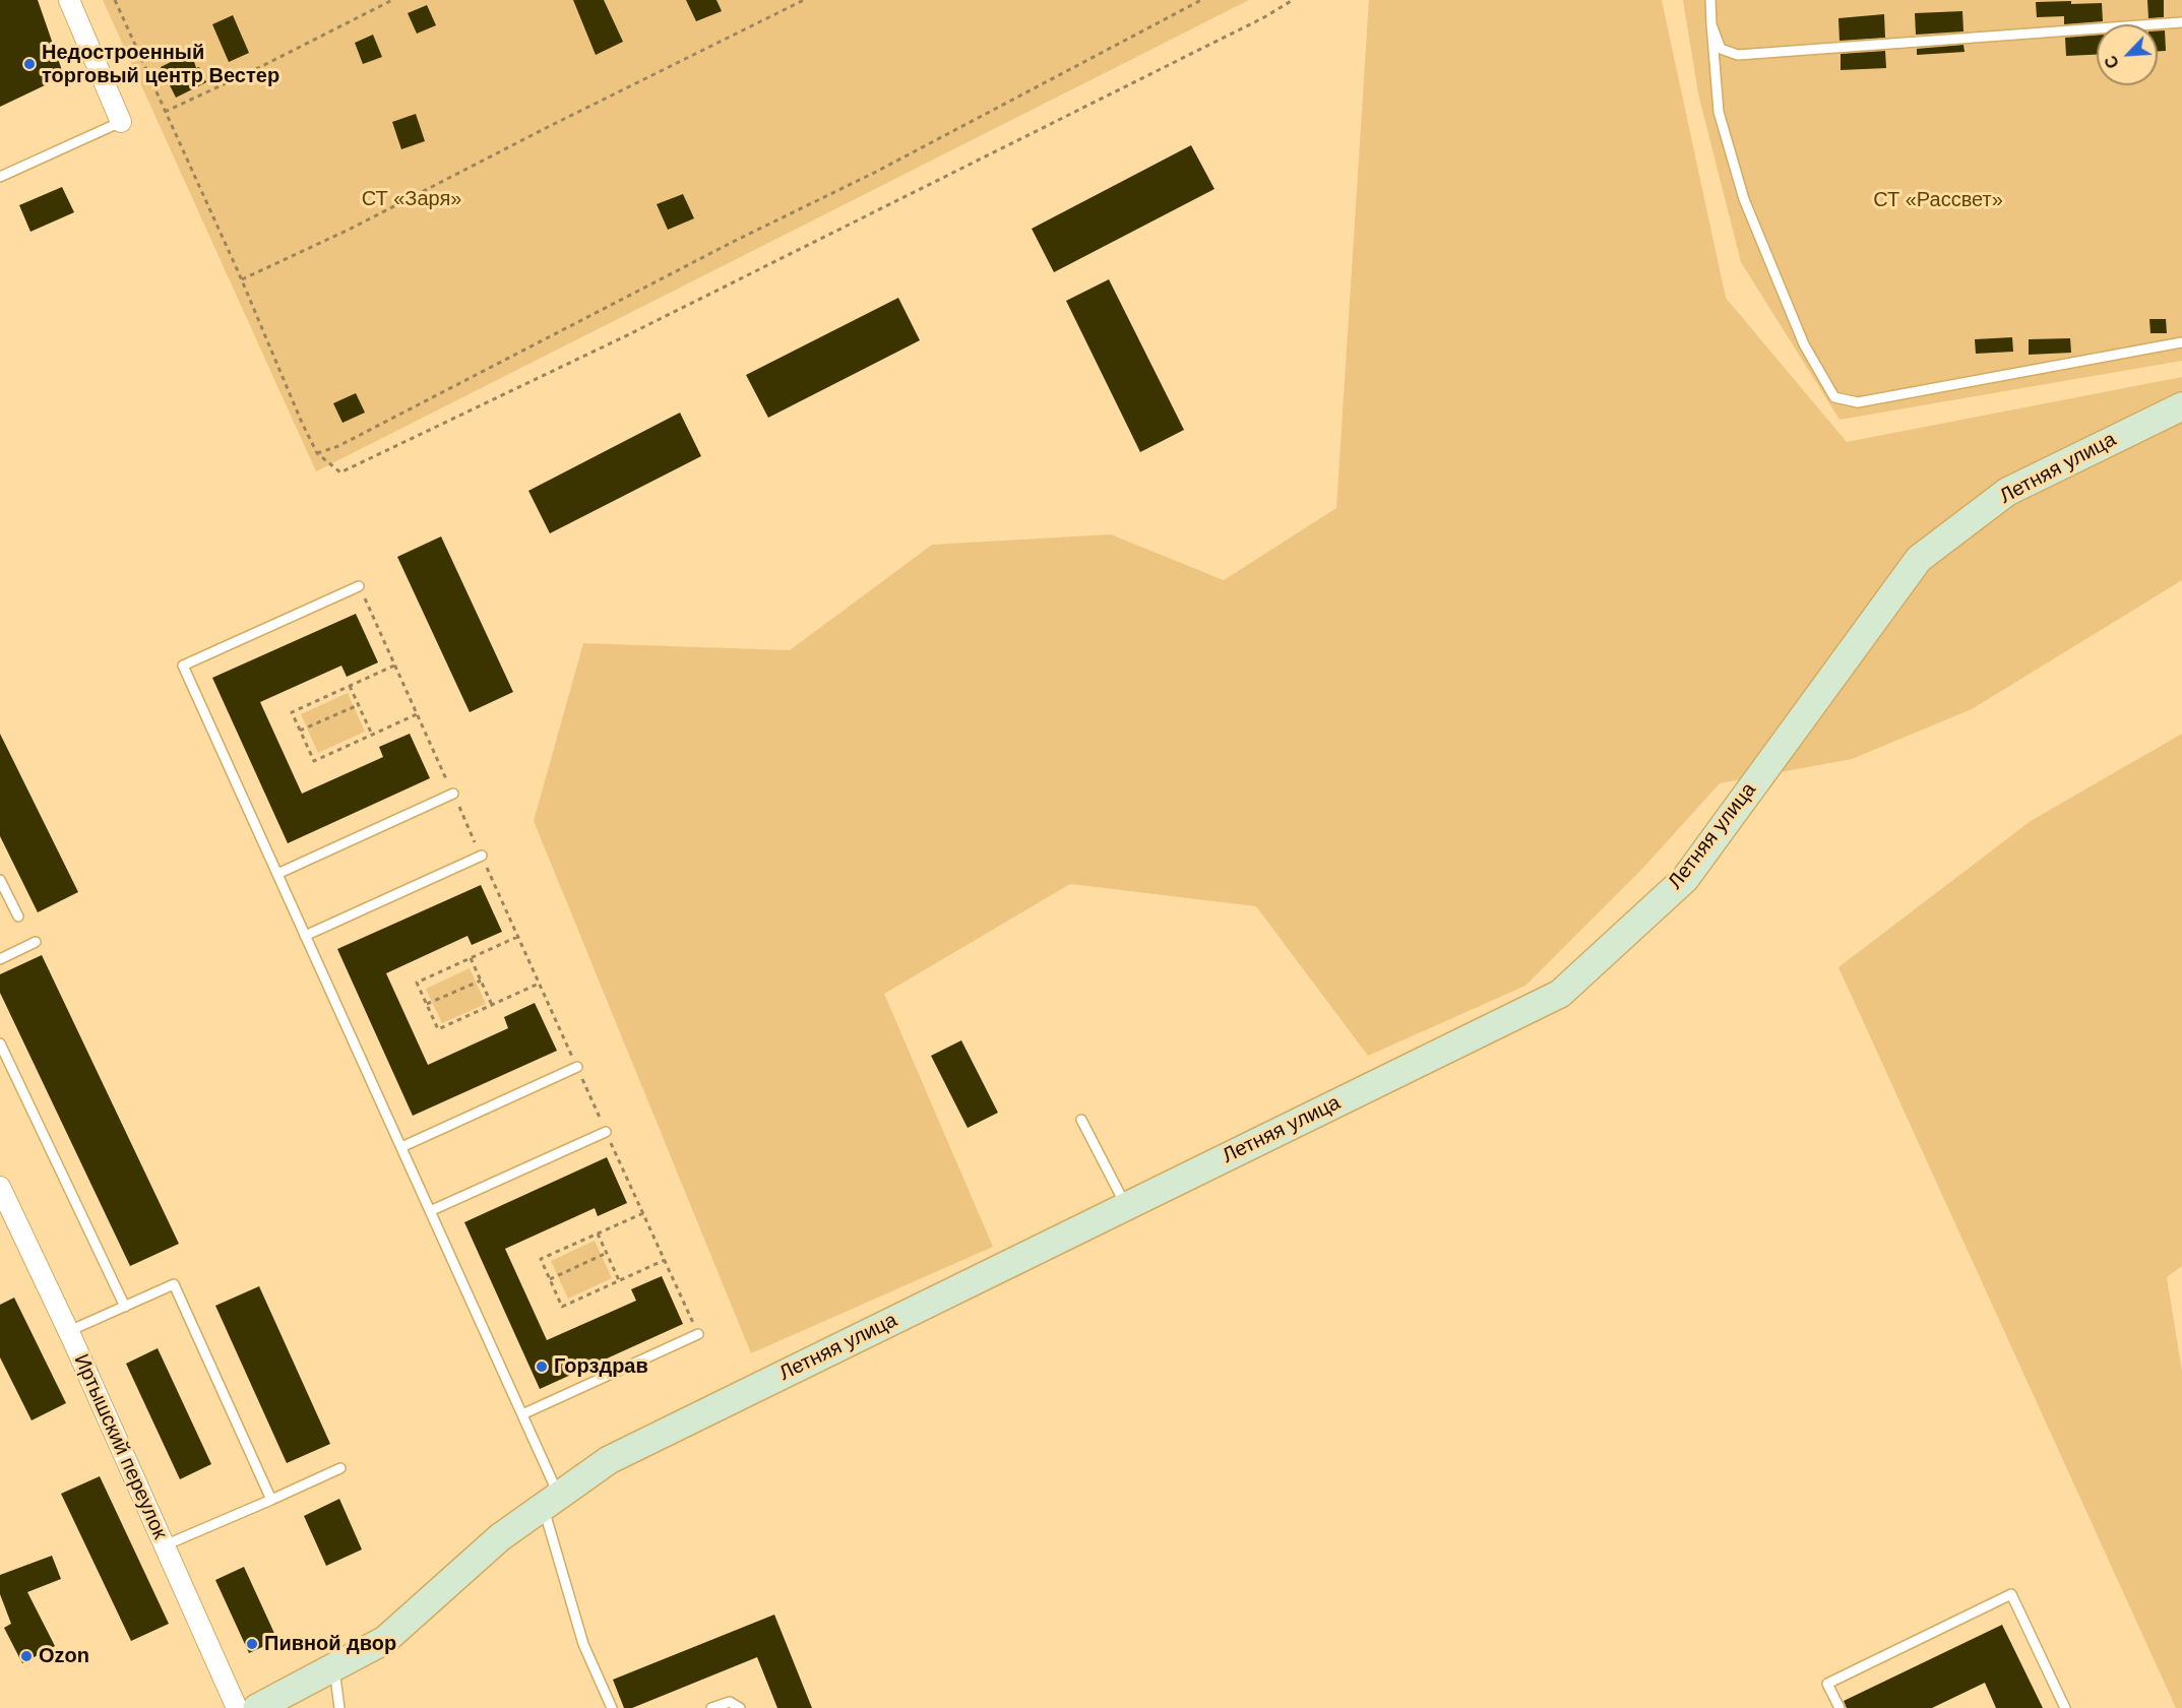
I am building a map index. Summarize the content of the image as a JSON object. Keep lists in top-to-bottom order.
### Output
{
  "streets": {
    "street": ["Летняя улица", "Иртышский переулок"]
  },
  "parks": ["СТ «Заря»", "СТ «Рассвет»"],
  "places": [
    "Недостроенный торговый центр Вестер",
    "Горздрав",
    "Пивной двор",
    "Ozon"
  ],
  "north": "bottom left"
}
